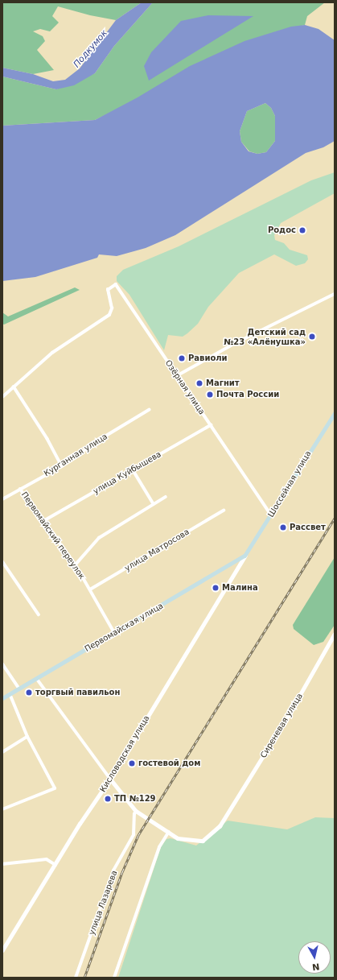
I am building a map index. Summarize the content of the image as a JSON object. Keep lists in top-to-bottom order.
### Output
{
  "streets": {
    "main road": ["Шоссейная улица", "Первомайская улица"],
    "street": [
      "Озёрная улица",
      "Курганная улица",
      "улица Куйбышева",
      "Первомайский переулок",
      "улица Матросова",
      "Сиреневая улица",
      "Кисловодская улица",
      "улица Лазарева"
    ]
  },
  "crossings": [
    ["Озёрная улица", "улица Куйбышева"],
    ["Озёрная улица", "Шоссейная улица"],
    ["Курганная улица", "Первомайский переулок"],
    ["улица Куйбышева", "Первомайский переулок"],
    ["Шоссейная улица", "Первомайская улица"],
    ["Шоссейная улица", "Кисловодская улица"],
    ["Первомайский переулок", "улица Матросова"],
    ["Первомайский переулок", "Первомайская улица"],
    ["Первомайская улица", "Кисловодская улица"],
    ["Сиреневая улица", "Кисловодская улица"],
    ["Сиреневая улица", "улица Лазарева"]
  ],
  "water": ["Подкумок"],
  "places": [
    "Родос",
    "Детский сад №23 «Алёнушка»",
    "Равиоли",
    "Магнит",
    "Почта России",
    "Рассвет",
    "Малина",
    "торгвый павильон",
    "гостевой дом",
    "ТП №129"
  ],
  "north": "bottom"
}
